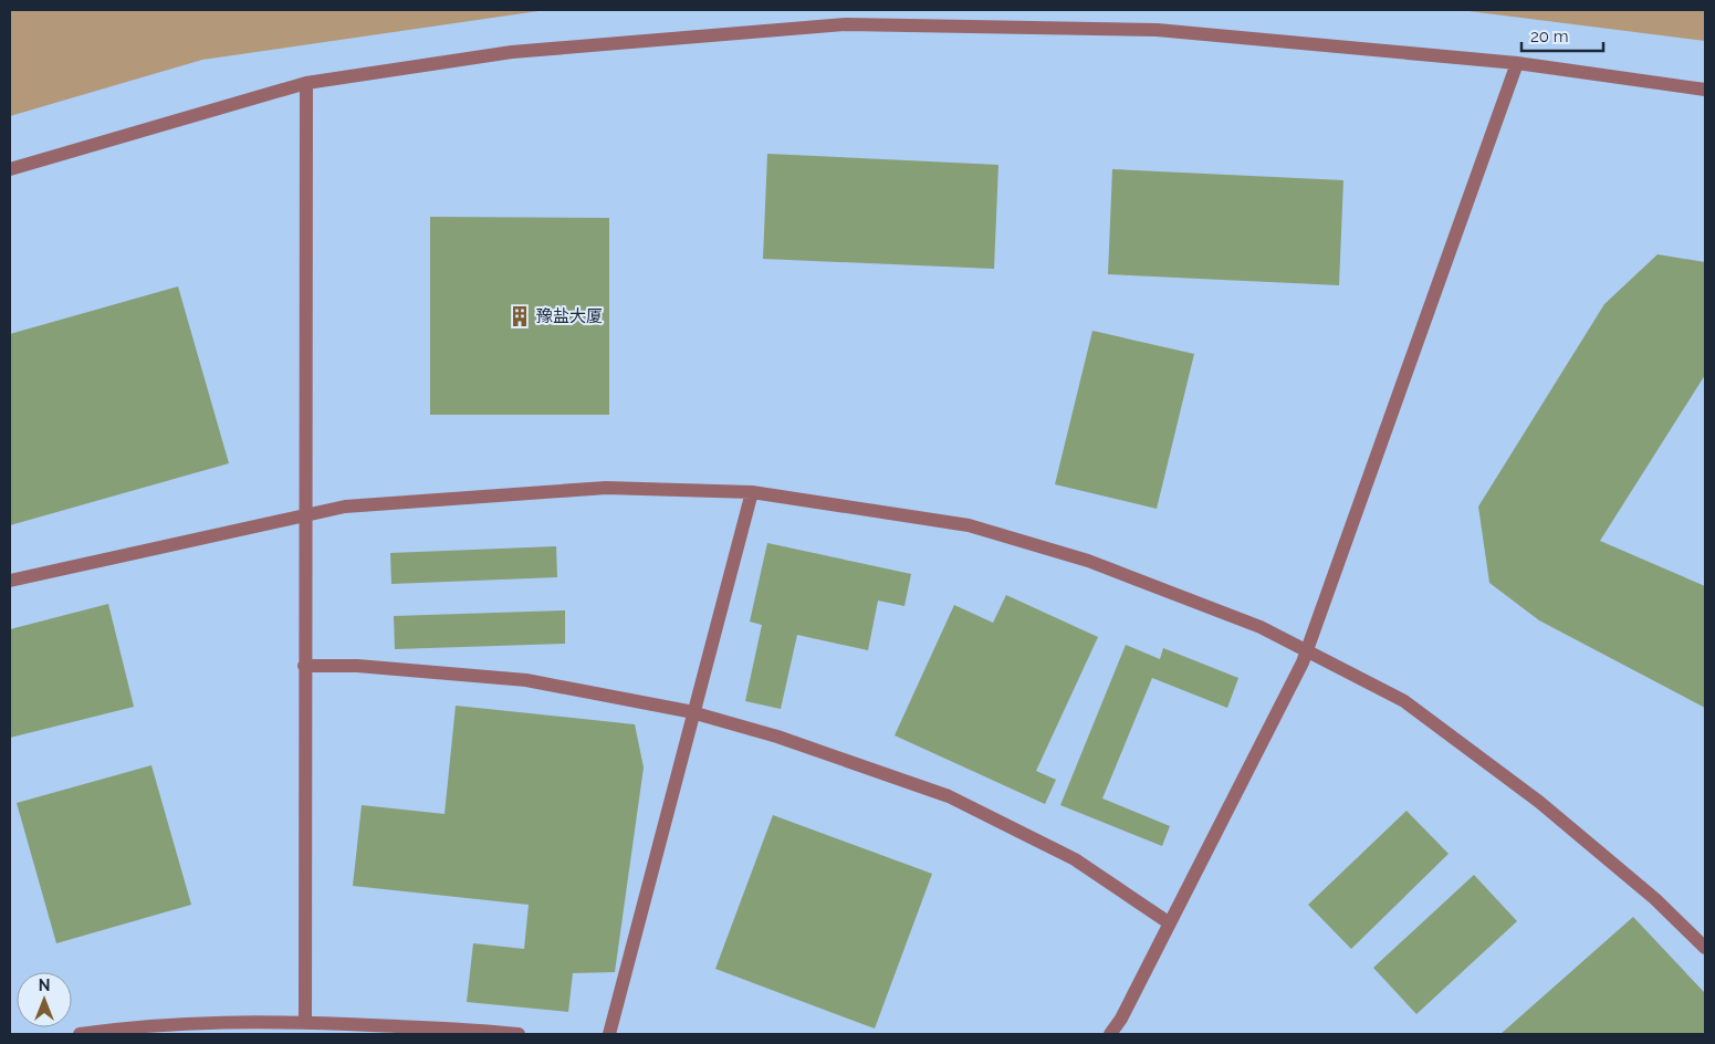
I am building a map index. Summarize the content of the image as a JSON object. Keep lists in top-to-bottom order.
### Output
{
  "places": {
    "building": ["豫盐大厦"]
  },
  "scale_bar": "20 m",
  "north": "top"
}
